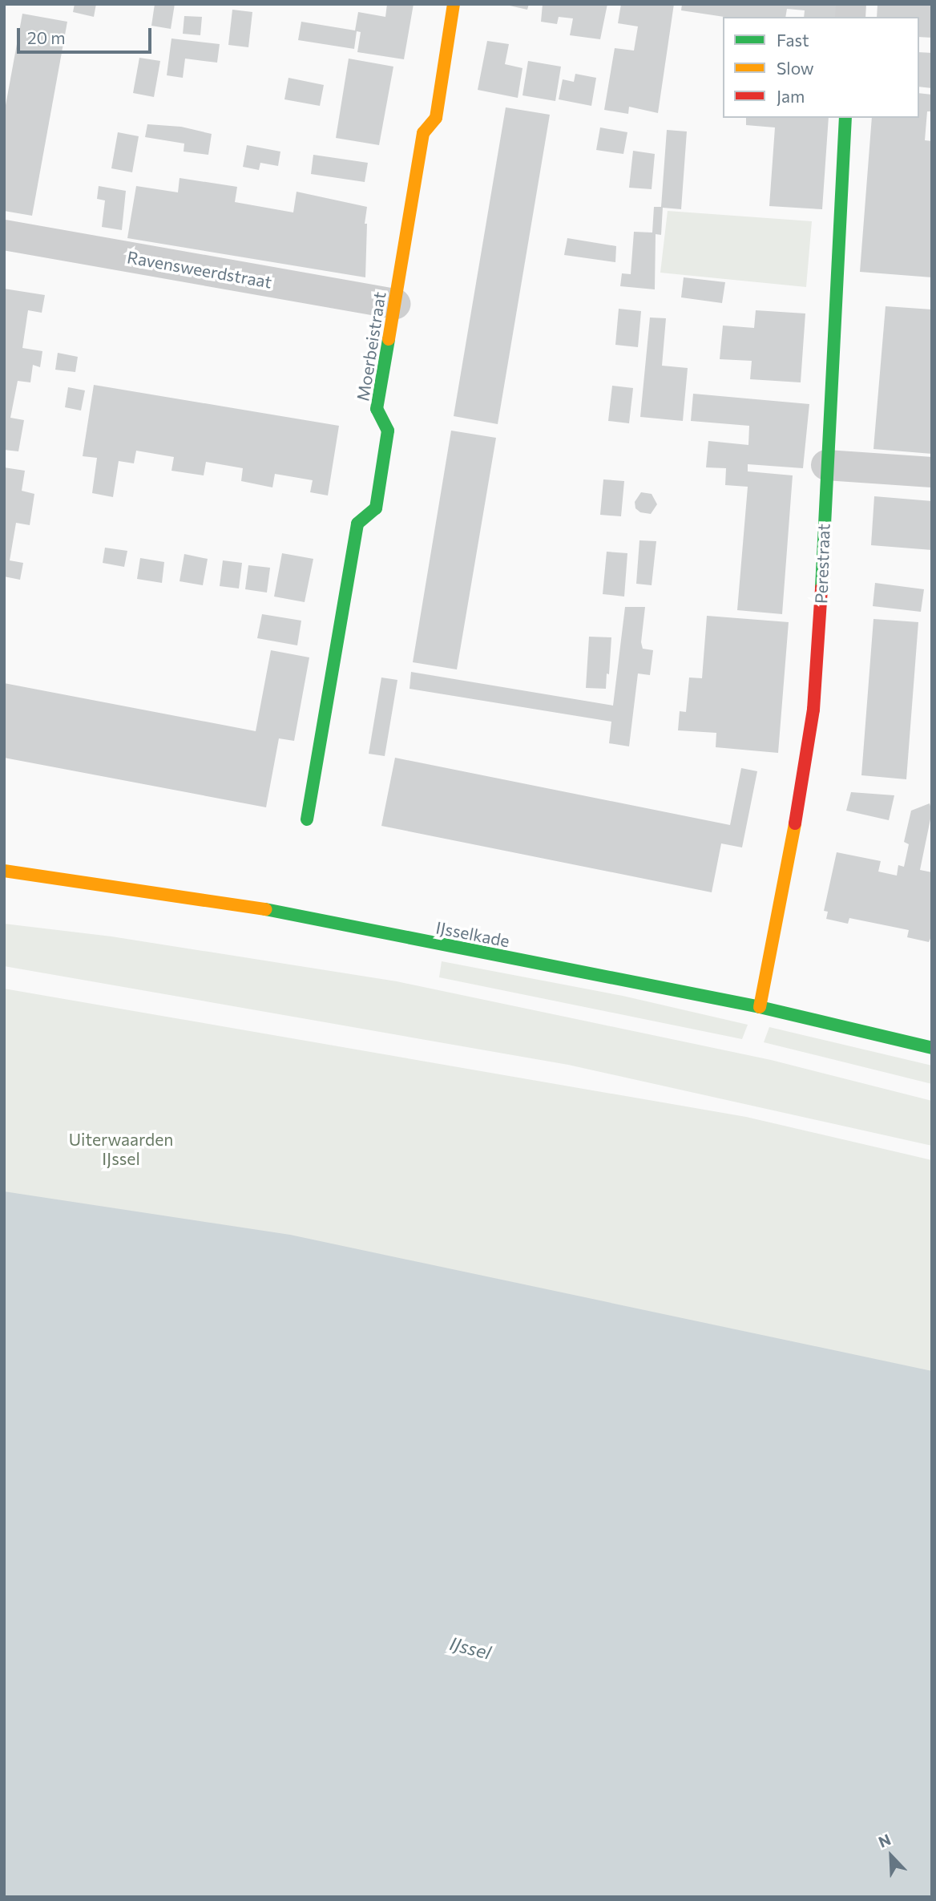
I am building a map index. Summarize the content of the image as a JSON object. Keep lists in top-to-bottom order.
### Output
{
  "streets": {
    "street": [
      "Ravensweerdstraat",
      "Moerbeistraat",
      "Perestraat",
      "IJsselkade"
    ]
  },
  "crossings": [
    ["Ravensweerdstraat", "Moerbeistraat"],
    ["Perestraat", "IJsselkade"]
  ],
  "water": ["IJssel"],
  "parks": ["Uiterwaarden IJssel"],
  "legend": ["Fast", "Slow", "Jam"],
  "scale_bar": "20 m",
  "north": "top left"
}
